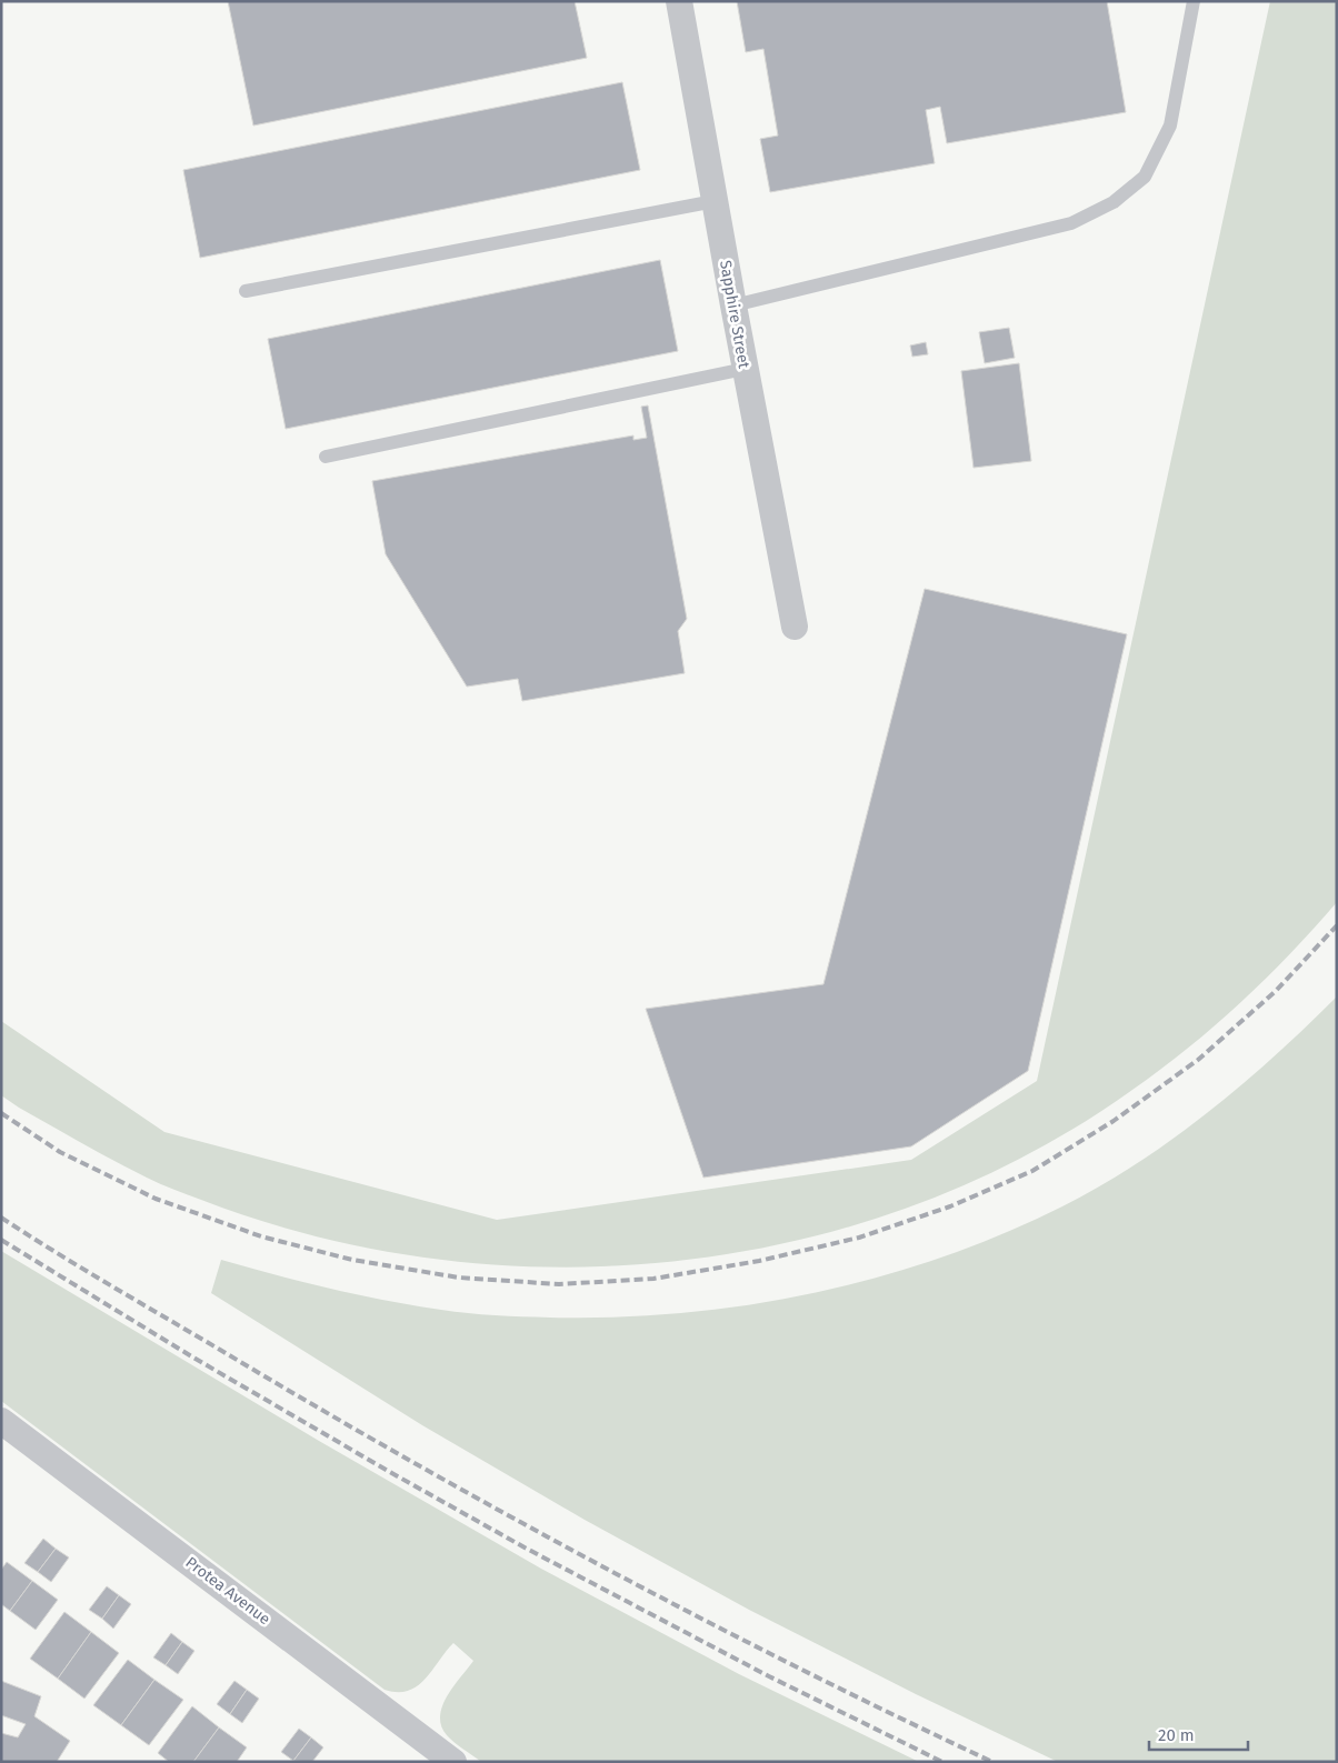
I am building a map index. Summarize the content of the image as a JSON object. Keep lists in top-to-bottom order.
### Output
{
  "streets": {
    "street": ["Sapphire Street", "Protea Avenue"]
  },
  "scale_bar": "20 m"
}
